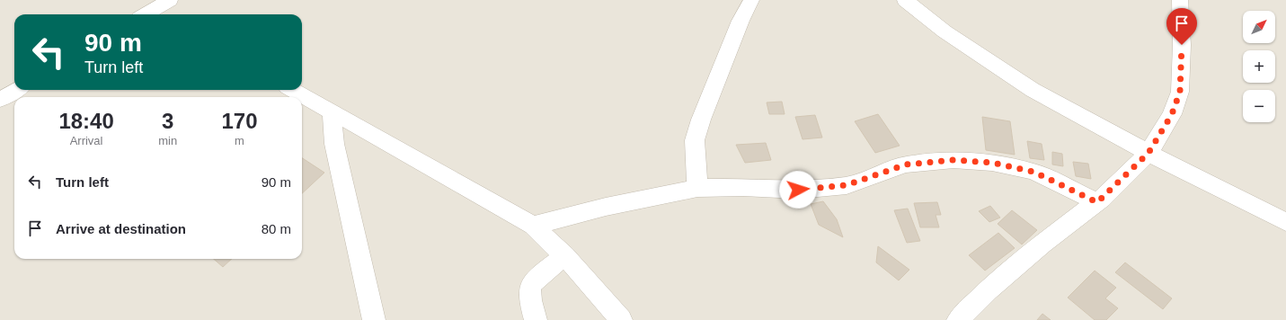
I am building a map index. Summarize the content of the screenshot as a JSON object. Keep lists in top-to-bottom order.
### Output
{
  "north": "top right",
  "page": {
    "map_buttons": ["+", "−"],
    "turn": ["90 m", "Turn left"],
    "eta": [
      "18:40",
      "Arrival",
      "3",
      "min",
      "170",
      "m"
    ],
    "list": [
      {
        "name": "Turn left",
        "value": "90 m"
      },
      {
        "name": "Arrive at destination",
        "value": "80 m"
      }
    ]
  }
}
